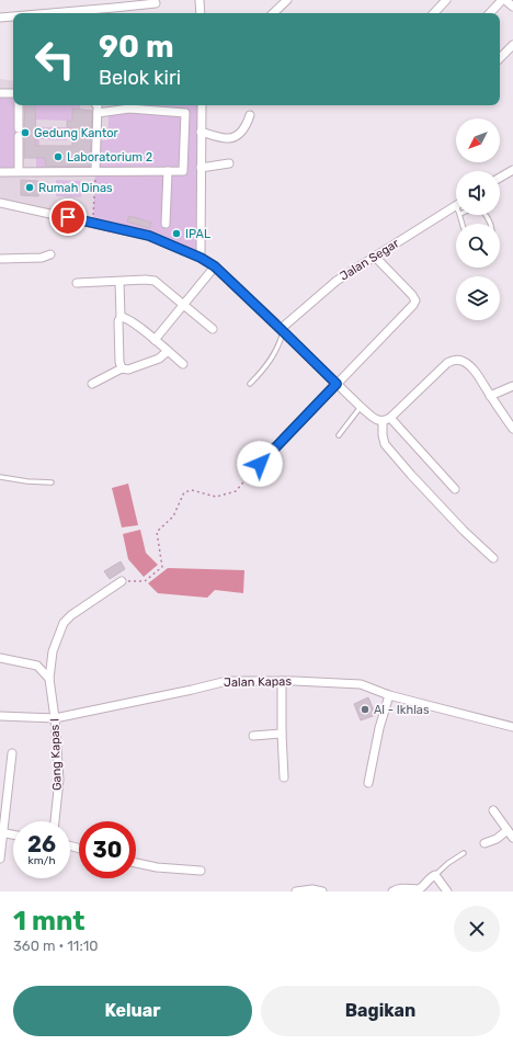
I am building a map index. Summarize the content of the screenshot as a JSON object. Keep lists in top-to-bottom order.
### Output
{
  "streets": {
    "street": ["Jalan Segar", "Jalan Kapas", "Gang Kapas I"]
  },
  "crossings": [
    ["Jalan Kapas", "Gang Kapas I"]
  ],
  "places": [
    "Gedung Kantor",
    "Laboratorium 2",
    "Rumah Dinas",
    "IPAL",
    "Al - Ikhlas"
  ],
  "north": "bottom left",
  "page": {
    "turn": ["90 m", "Belok kiri"],
    "speed": "26 km/h",
    "limit": "30",
    "heading": ["1 mnt", "360 m · 11:10"],
    "buttons": ["Keluar", "Bagikan"]
  }
}
